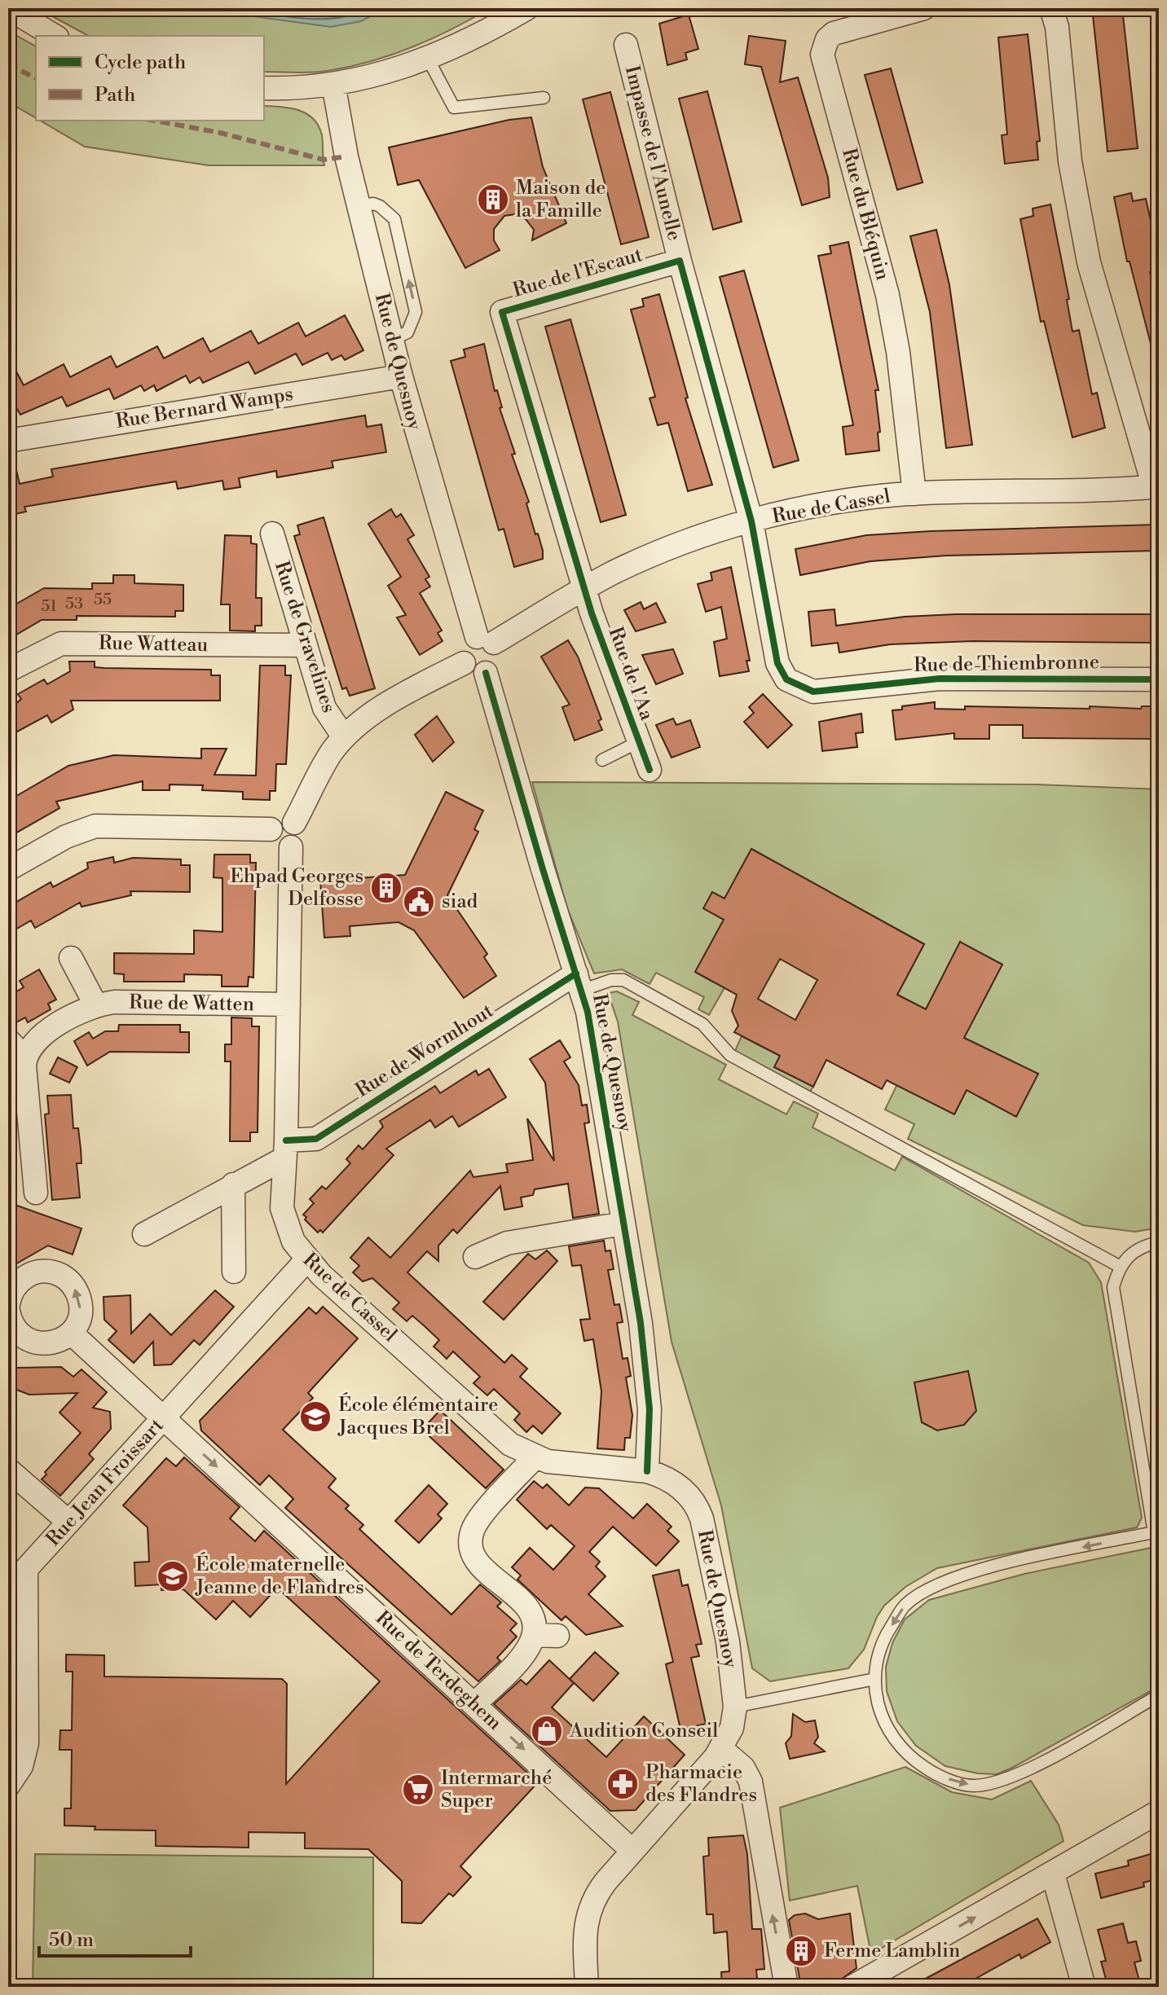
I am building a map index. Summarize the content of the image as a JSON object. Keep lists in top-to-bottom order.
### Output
{
  "streets": {
    "street": [
      "Impasse de l'Aunelle",
      "Rue du Bléquin",
      "Rue de l'Escaut",
      "Rue de Quesnoy",
      "Rue Bernard Wamps",
      "Rue de Cassel",
      "Rue de Gravelines",
      "Rue Watteau",
      "Rue de Thiembronne",
      "Rue de l'Aa",
      "Rue de Watten",
      "Rue de Wormhout",
      "Rue Jean Froissart",
      "Rue de Terdeghem"
    ]
  },
  "crossings": [
    ["Impasse de l'Aunelle", "Rue de l'Escaut"],
    ["Rue du Bléquin", "Rue de Cassel"],
    ["Rue de l'Escaut", "Rue de Cassel"],
    ["Rue de l'Escaut", "Rue de l'Aa"],
    ["Rue de Quesnoy", "Rue Bernard Wamps"],
    ["Rue de Quesnoy", "Rue de Cassel"],
    ["Rue de Quesnoy", "Rue de Wormhout"],
    ["Rue de Cassel", "Rue de Gravelines"],
    ["Rue de Cassel", "Rue de Thiembronne"],
    ["Rue de Cassel", "Rue de l'Aa"],
    ["Rue de Cassel", "Rue de Watten"],
    ["Rue de Cassel", "Rue de Wormhout"],
    ["Rue de Cassel", "Rue Jean Froissart"],
    ["Rue de Gravelines", "Rue Watteau"],
    ["Rue Jean Froissart", "Rue de Terdeghem"]
  ],
  "one_way": ["Rue de Terdeghem"],
  "places": {
    "building": ["Maison de la Famille", "Ehpad Georges Delfosse", "Ferme Lamblin"],
    "public building": ["siad"],
    "school or university": ["École élémentaire Jacques Brel", "École maternelle Jeanne de Flandres"],
    "shop": ["Audition Conseil"],
    "pharmacy": ["Pharmacie des Flandres"],
    "supermarket": ["Intermarché Super"]
  },
  "house_numbers": ["55", "53", "51"],
  "legend": ["Cycle path", "Path"],
  "scale_bar": "50 m"
}
